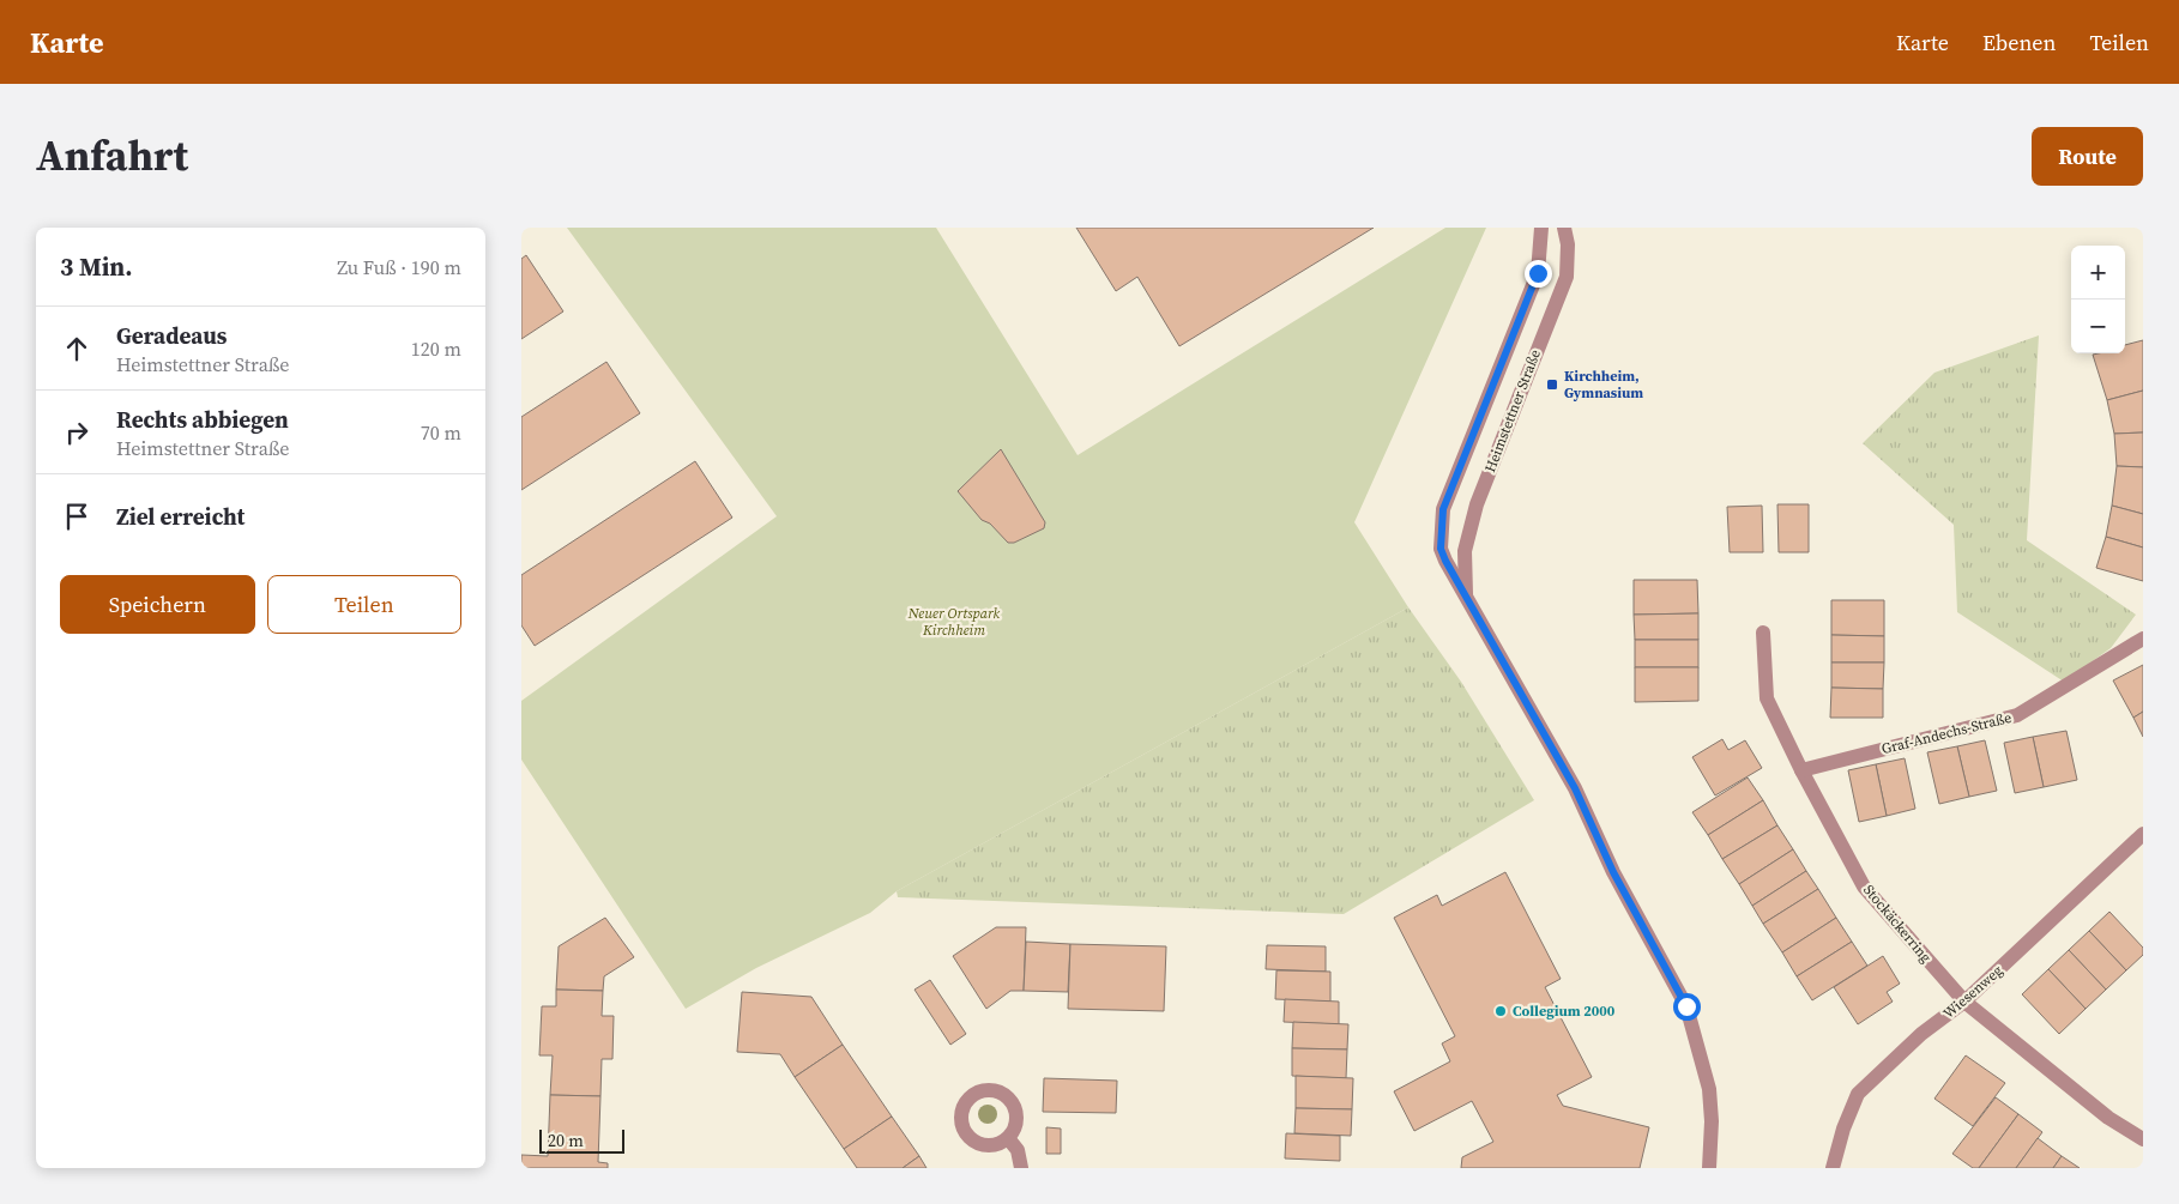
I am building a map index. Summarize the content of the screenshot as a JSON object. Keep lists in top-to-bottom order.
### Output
{
  "streets": {
    "street": [
      "Heimstettner Straße",
      "Graf-Andechs-Straße",
      "Stockäckerring",
      "Wiesenweg"
    ]
  },
  "crossings": [
    ["Graf-Andechs-Straße", "Stockäckerring"],
    ["Stockäckerring", "Wiesenweg"]
  ],
  "parks": ["Neuer Ortspark Kirchheim"],
  "places": {
    "transit": ["Kirchheim, Gymnasium"],
    "other": ["Collegium 2000"]
  },
  "scale_bar": "20 m",
  "page": {
    "header": "Karte",
    "nav": ["Karte", "Ebenen", "Teilen"],
    "title": "Anfahrt",
    "buttons": [
      "Route",
      ["Speichern", "Teilen"]
    ],
    "heading": ["3 Min.", "Zu Fuß · 190 m"],
    "map_buttons": ["+", "−"],
    "list": [
      ["Geradeaus", "Heimstettner Straße", "120 m"],
      ["Rechts abbiegen", "Heimstettner Straße", "70 m"],
      "Ziel erreicht"
    ],
    "scale": "20 m"
  }
}
